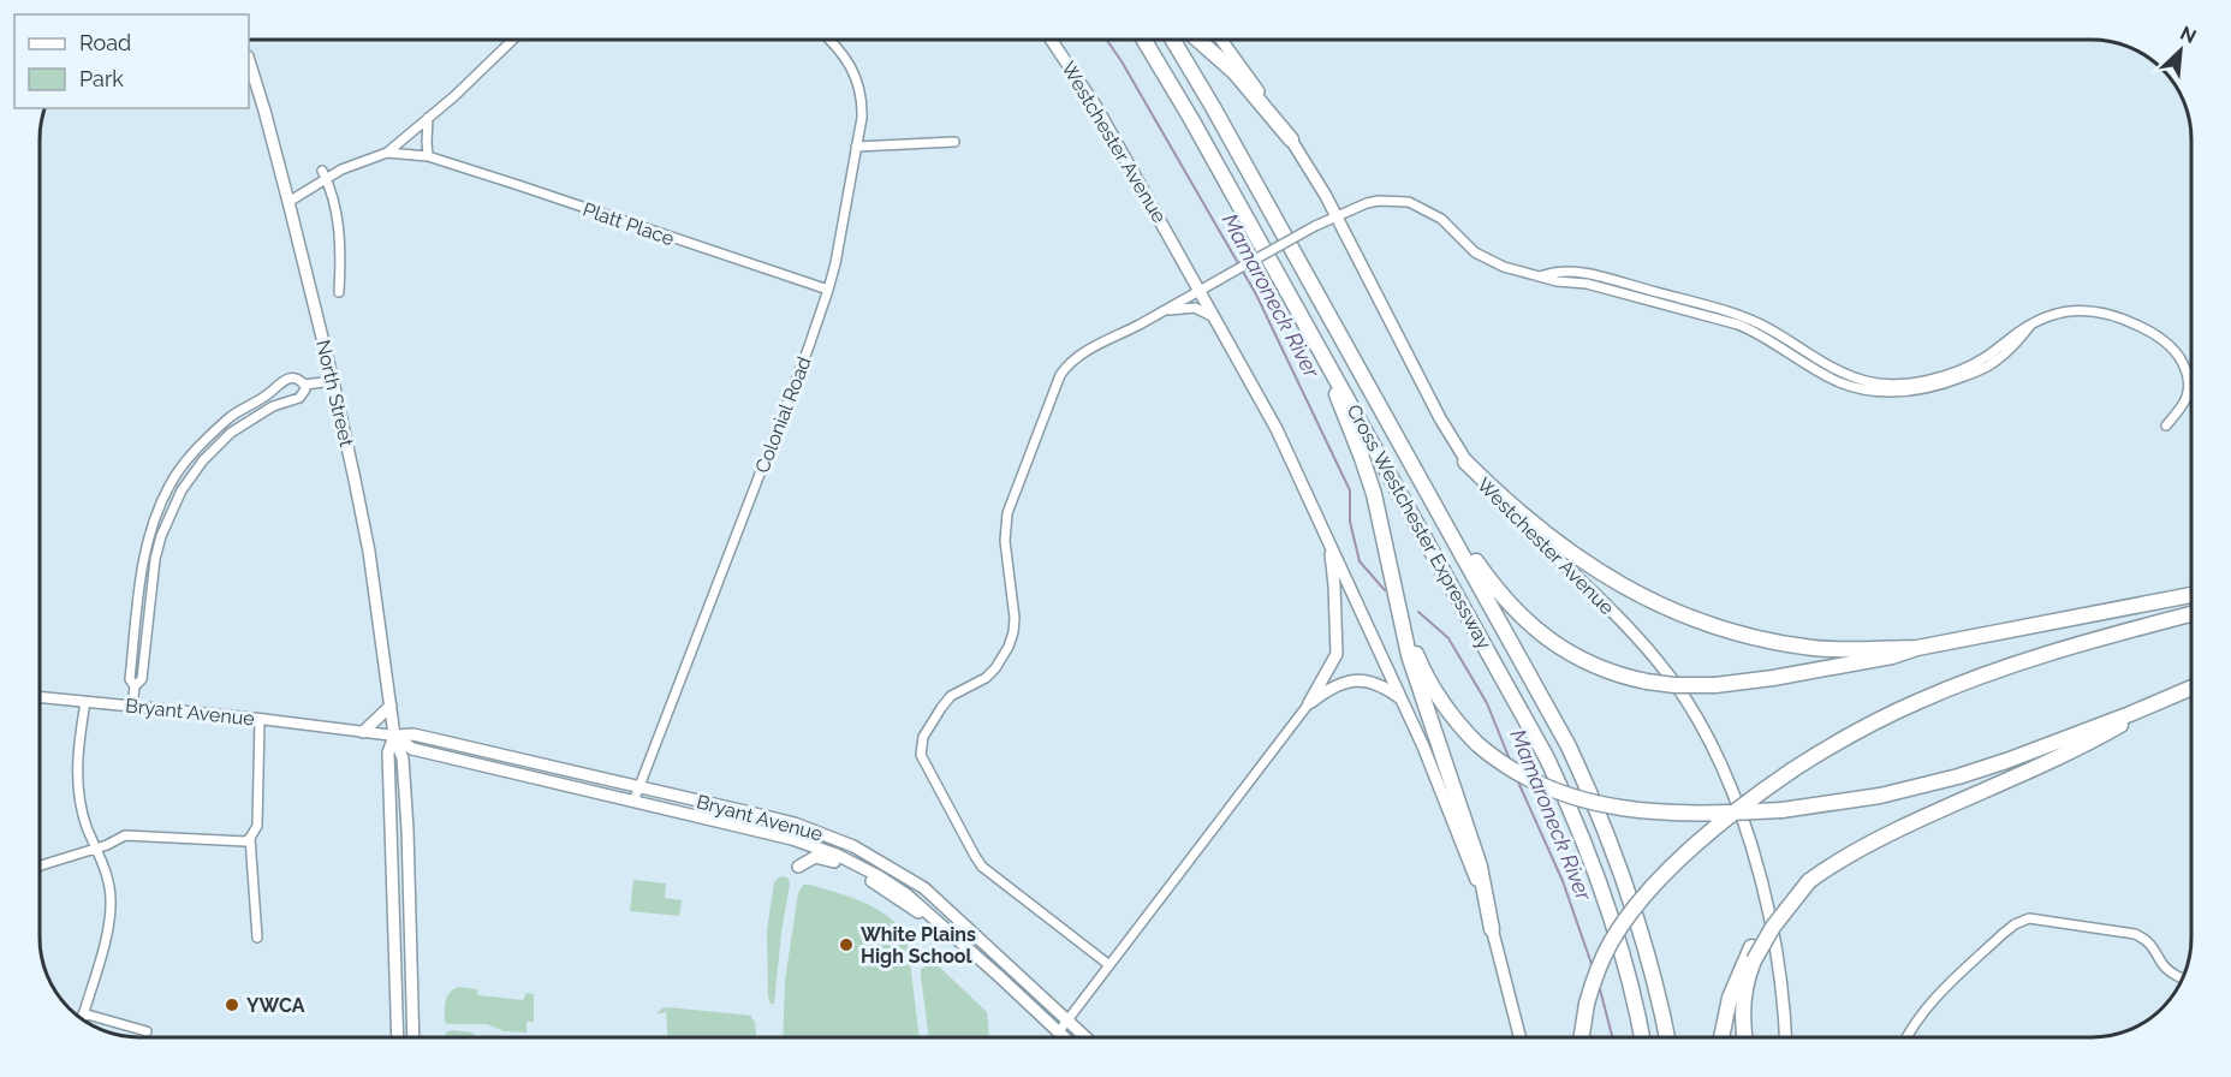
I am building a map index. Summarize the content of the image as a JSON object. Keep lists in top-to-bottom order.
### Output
{
  "streets": {
    "highway": ["Cross Westchester Expressway"],
    "main road": ["Westchester Avenue", "North Street", "Bryant Avenue"],
    "street": ["Platt Place", "Colonial Road"]
  },
  "crossings": [
    ["Platt Place", "Colonial Road"],
    ["North Street", "Bryant Avenue"],
    ["Colonial Road", "Bryant Avenue"]
  ],
  "water": ["Mamaroneck River"],
  "places": ["White Plains High School", "YWCA"],
  "legend": ["Road", "Park"],
  "north": "top right"
}
